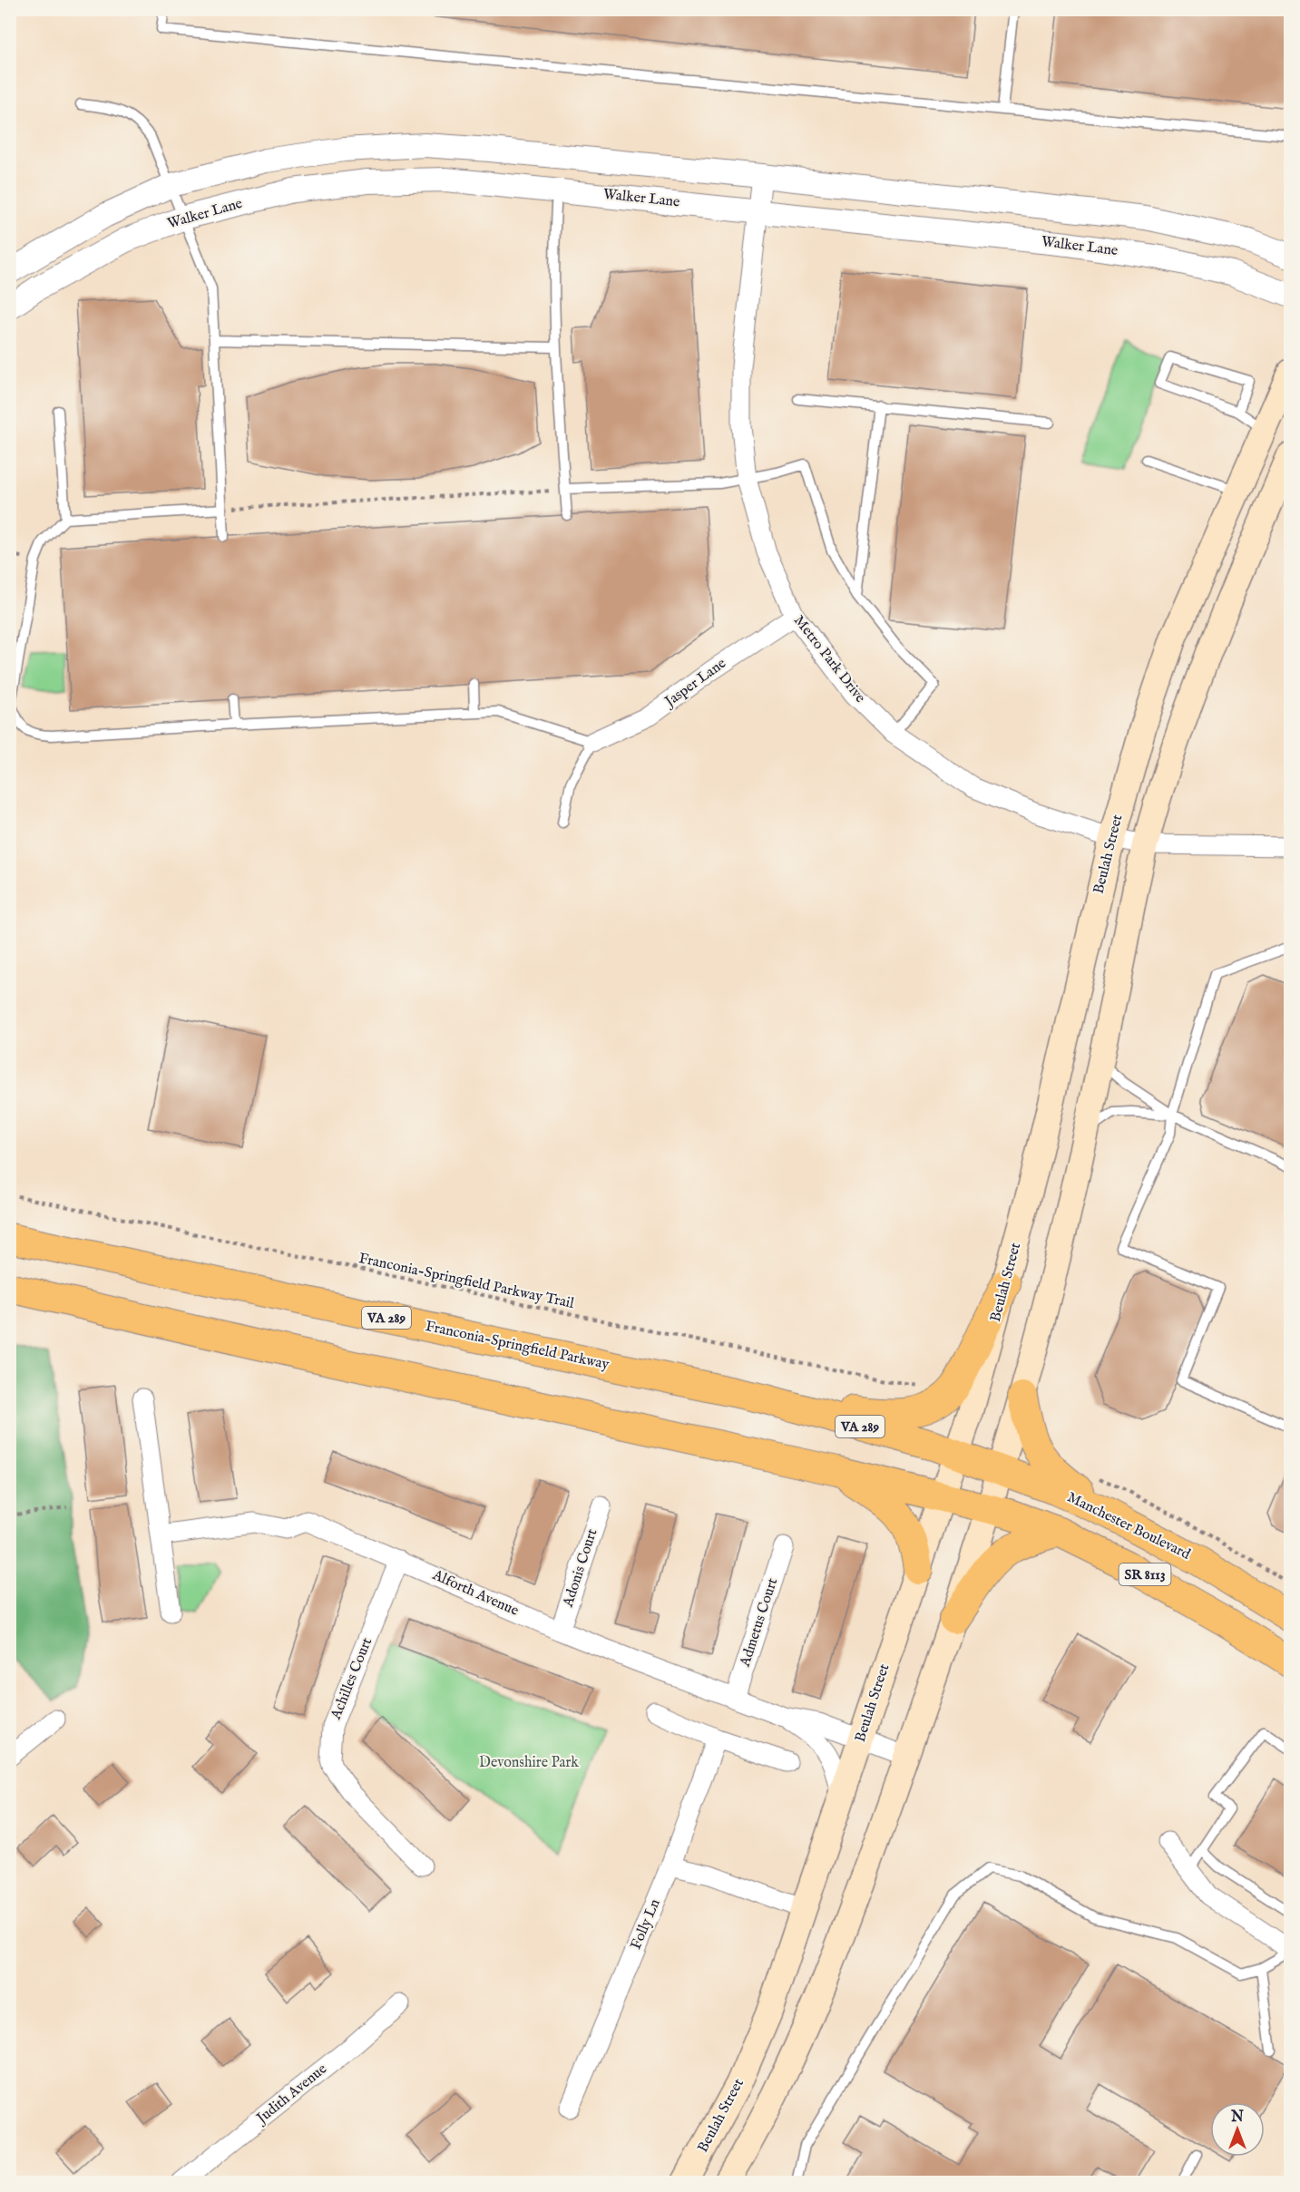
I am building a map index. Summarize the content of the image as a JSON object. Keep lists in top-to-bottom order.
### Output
{
  "streets": {
    "main road": [
      "Beulah Street",
      "VA 289",
      "Franconia-Springfield Parkway",
      "Manchester Boulevard",
      "SR 8113"
    ],
    "street": [
      "Walker Lane",
      "Metro Park Drive",
      "Jasper Lane",
      "Adonis Court",
      "Alforth Avenue",
      "Admetus Court",
      "Achilles Court",
      "Folly Ln",
      "Judith Avenue"
    ],
    "path": ["Franconia-Springfield Parkway Trail"]
  },
  "crossings": [
    ["Walker Lane", "Metro Park Drive"],
    ["Metro Park Drive", "Jasper Lane"],
    ["Metro Park Drive", "Beulah Street"],
    ["Beulah Street", "Franconia-Springfield Parkway"],
    ["Beulah Street", "Manchester Boulevard"],
    ["Beulah Street", "SR 8113"],
    ["Beulah Street", "Alforth Avenue"],
    ["Franconia-Springfield Parkway", "Manchester Boulevard"],
    ["Adonis Court", "Alforth Avenue"],
    ["Alforth Avenue", "Admetus Court"],
    ["Alforth Avenue", "Achilles Court"]
  ],
  "parks": ["Devonshire Park"],
  "north": "top"
}
